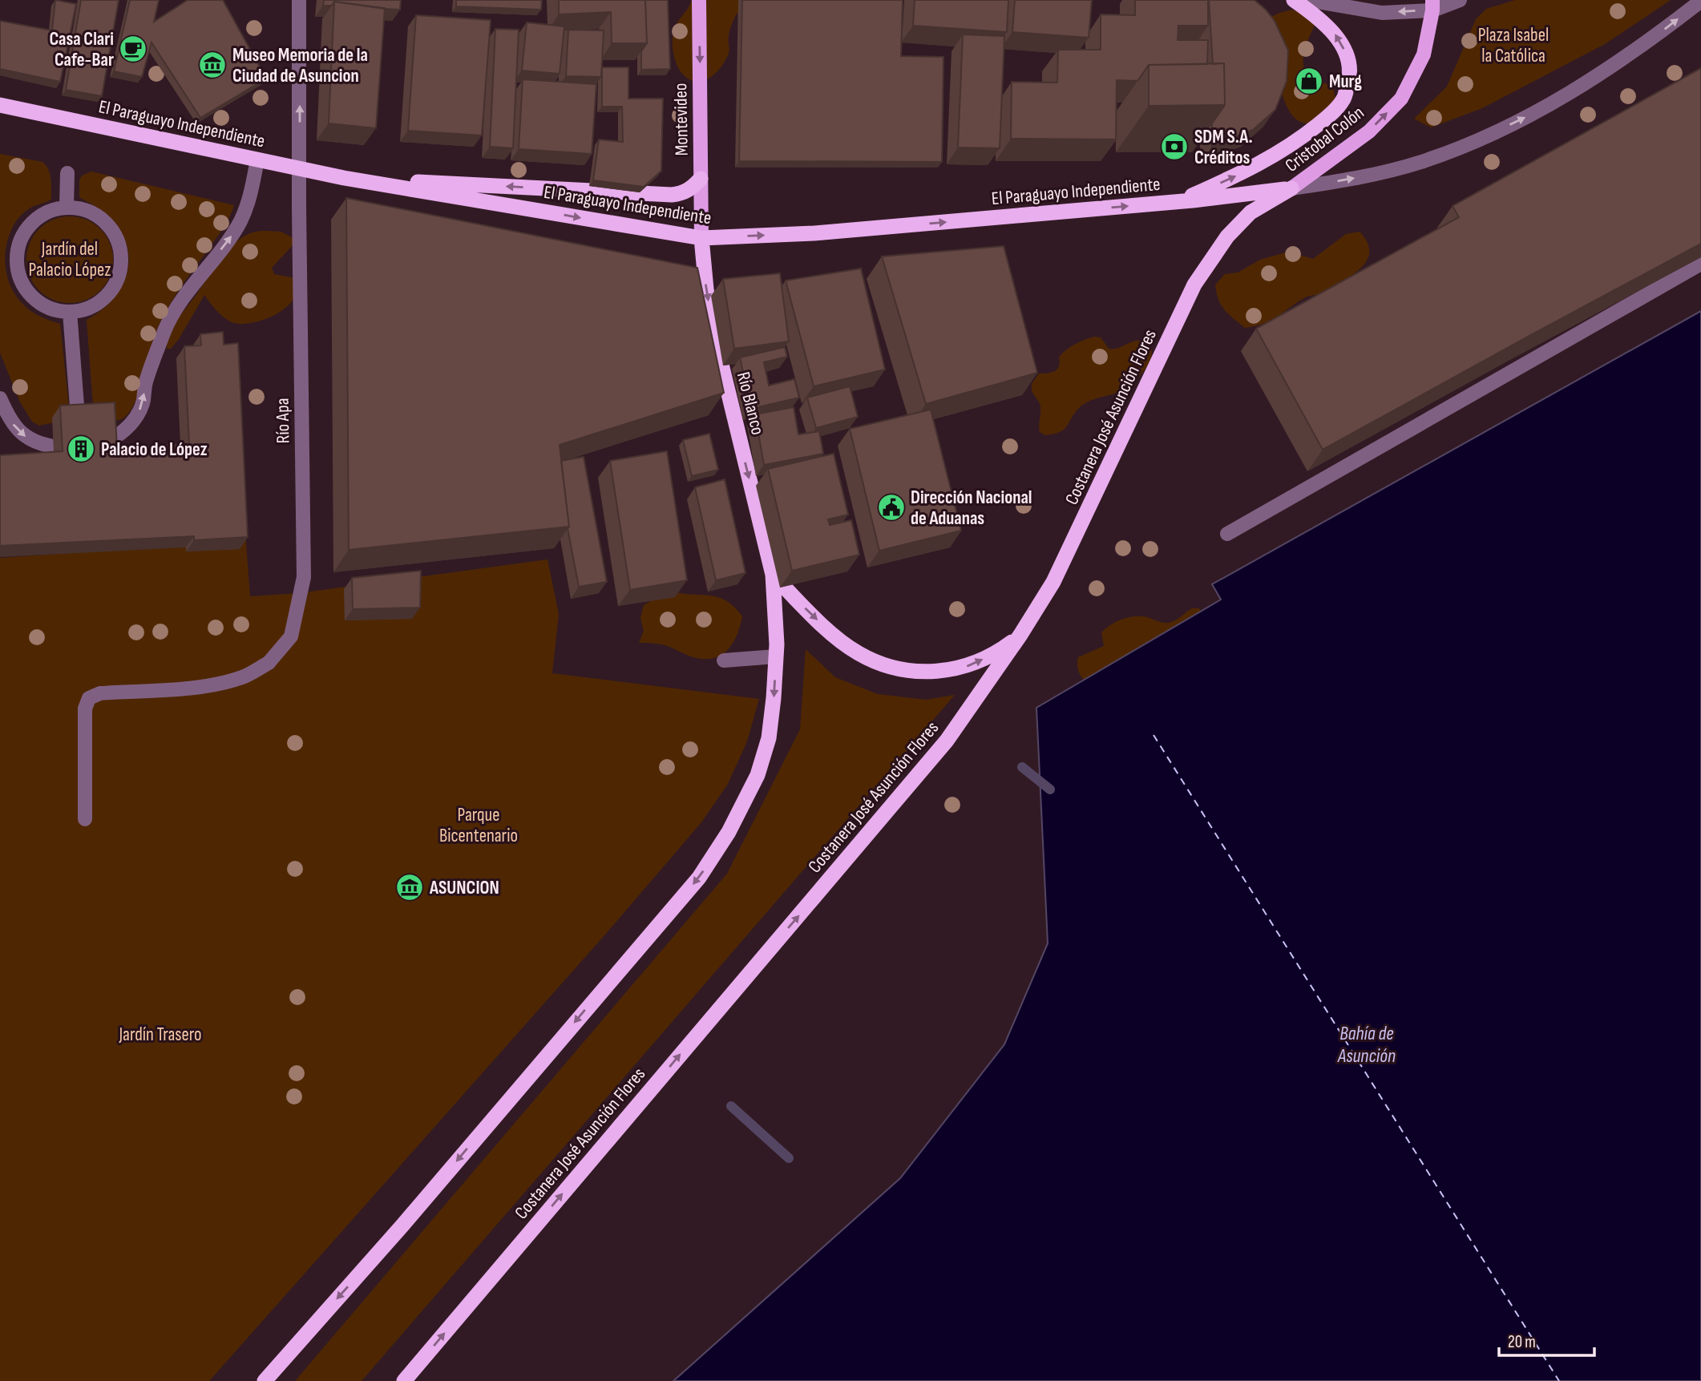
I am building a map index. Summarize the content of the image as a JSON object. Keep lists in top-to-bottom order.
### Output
{
  "streets": {
    "highway": ["El Paraguayo Independiente", "Río Blanco", "Costanera José Asunción Flores"],
    "main road": ["Montevideo", "Cristobal Colón"],
    "street": ["Río Apa"]
  },
  "crossings": [
    ["Montevideo", "El Paraguayo Independiente"],
    ["Montevideo", "Río Blanco"],
    ["El Paraguayo Independiente", "Cristobal Colón"],
    ["El Paraguayo Independiente", "Río Blanco"],
    ["El Paraguayo Independiente", "Costanera José Asunción Flores"],
    ["El Paraguayo Independiente", "Río Apa"],
    ["Cristobal Colón", "Costanera José Asunción Flores"]
  ],
  "one_way": ["Montevideo", "Cristobal Colón", "Río Blanco"],
  "water": ["Bahía de Asunción"],
  "parks": [
    "Plaza Isabel la Católica",
    "Jardín del Palacio López",
    "Parque Bicentenario",
    "Jardín Trasero"
  ],
  "places": {
    "cafe": ["Casa Clari Cafe-Bar"],
    "museum": ["Museo Memoria de la Ciudad de Asuncion", "ASUNCION"],
    "shop": ["Murg"],
    "bank": ["SDM S.A. Créditos"],
    "building": ["Palacio de López"],
    "public building": ["Dirección Nacional de Aduanas"]
  },
  "scale_bar": "20 m"
}
